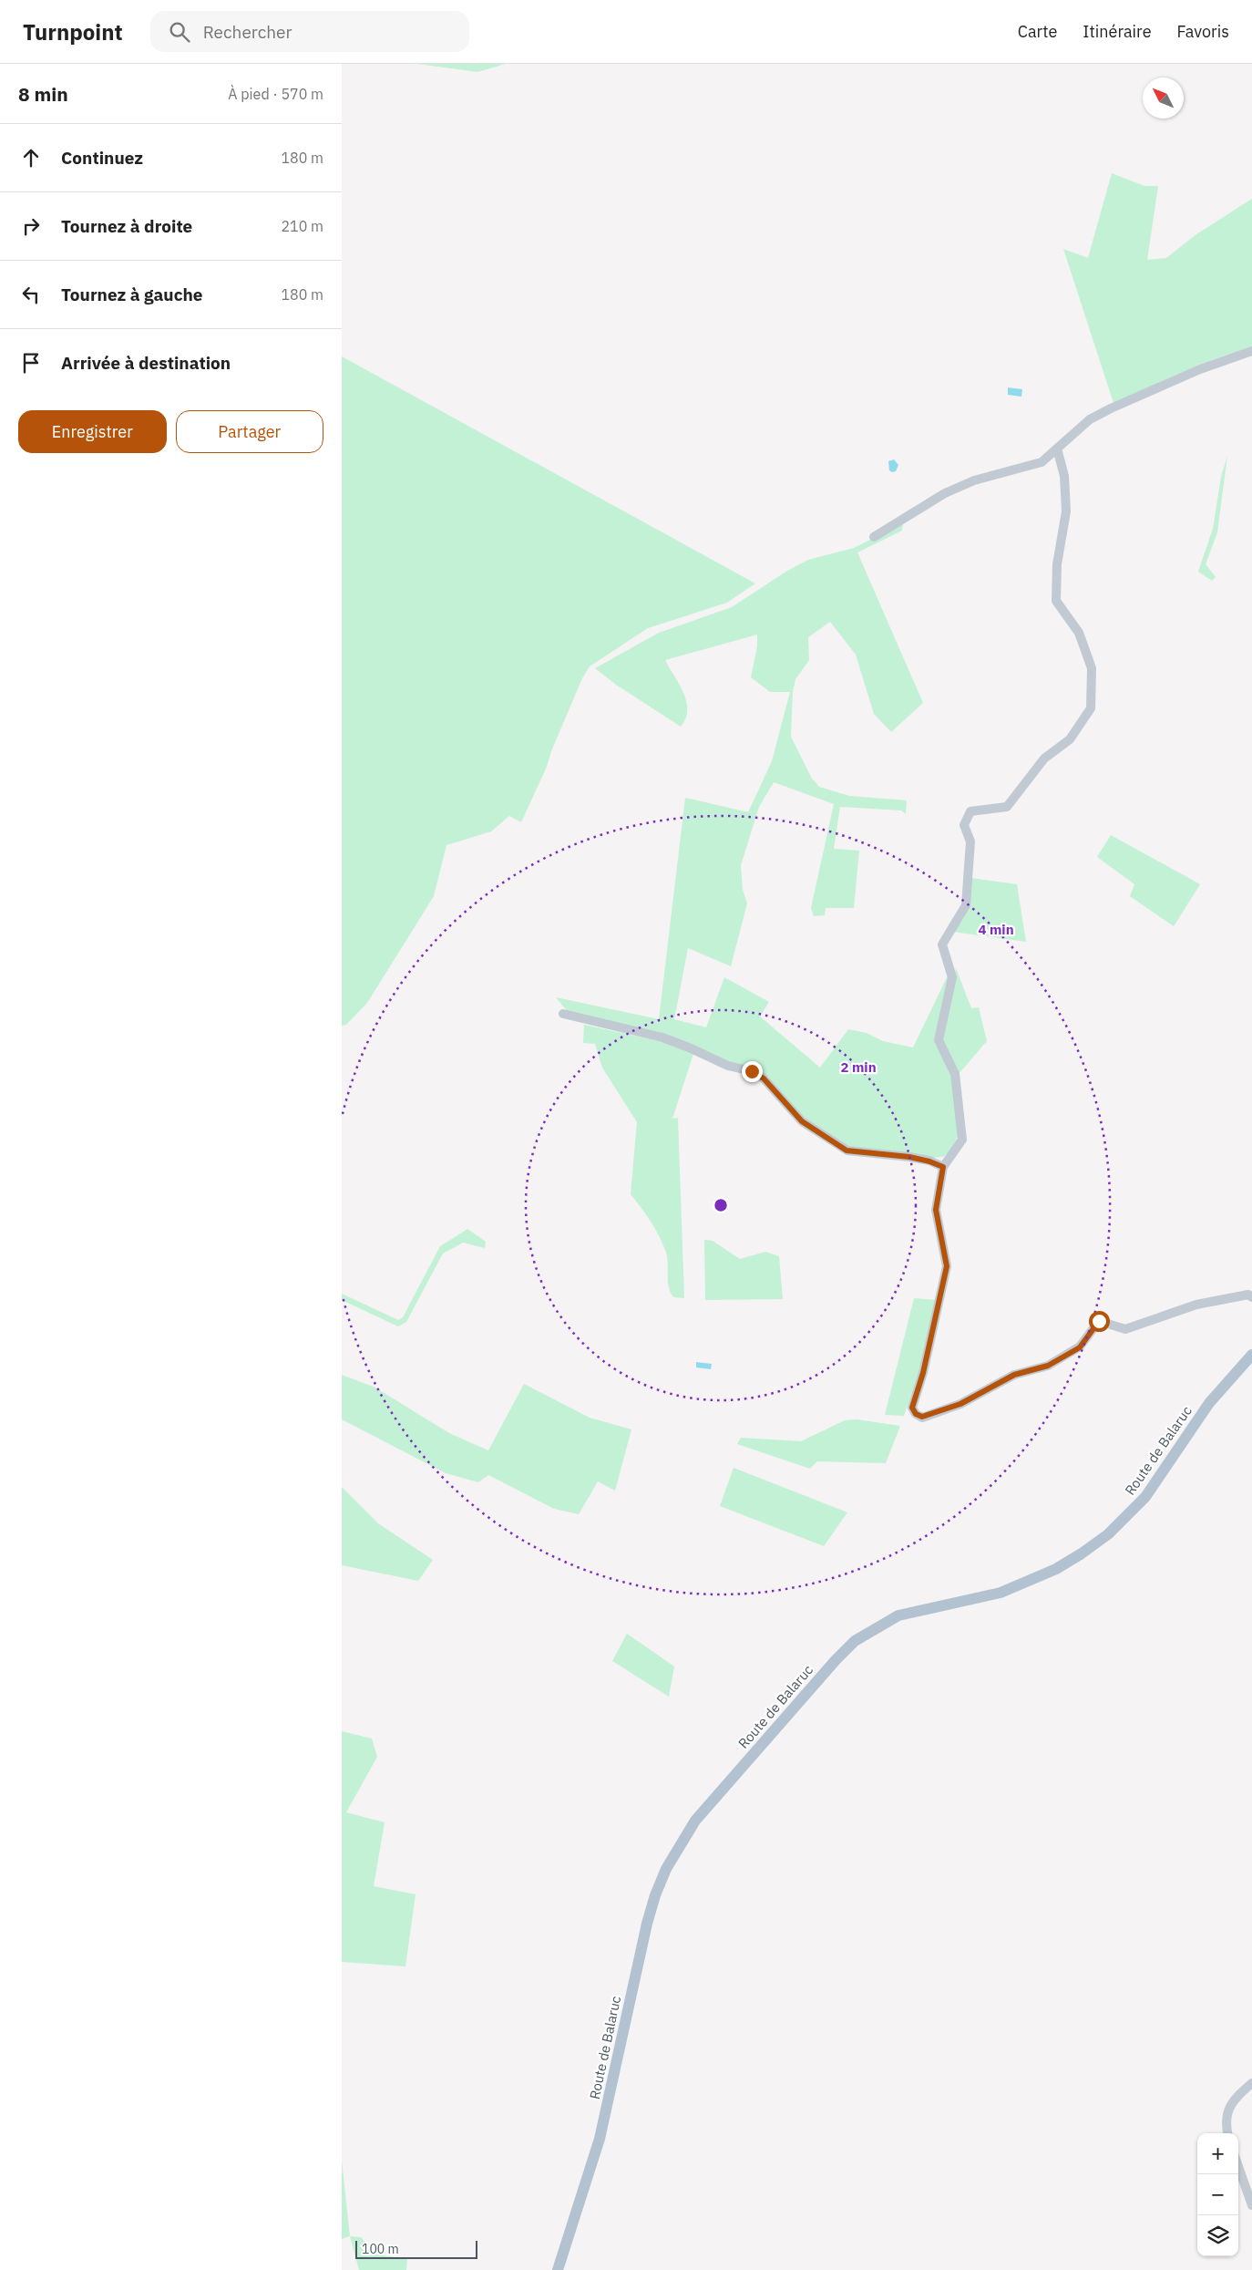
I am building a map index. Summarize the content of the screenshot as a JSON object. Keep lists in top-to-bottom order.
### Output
{
  "streets": {
    "main road": ["Route de Balaruc"]
  },
  "scale_bar": "100 m",
  "north": "top left",
  "page": {
    "header": "Turnpoint",
    "search": "Rechercher",
    "nav": ["Carte", "Itinéraire", "Favoris"],
    "heading": ["8 min", "À pied · 570 m"],
    "list": [
      ["Continuez", "180 m"],
      ["Tournez à droite", "210 m"],
      ["Tournez à gauche", "180 m"],
      "Arrivée à destination"
    ],
    "buttons": ["Enregistrer", "Partager"],
    "map_buttons": ["+", "−"],
    "scale": "100 m"
  },
  "rings": ["4 min", "2 min"]
}
